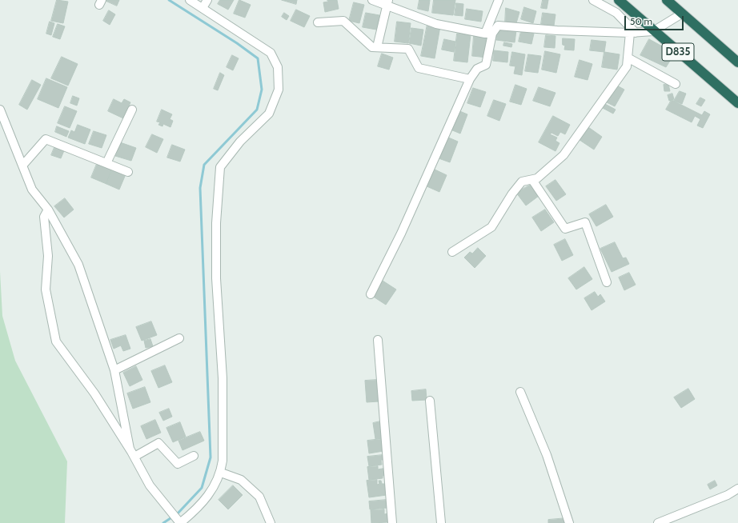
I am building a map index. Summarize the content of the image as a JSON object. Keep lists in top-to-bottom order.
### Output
{
  "streets": {
    "highway": ["D835"]
  },
  "scale_bar": "50 m"
}
